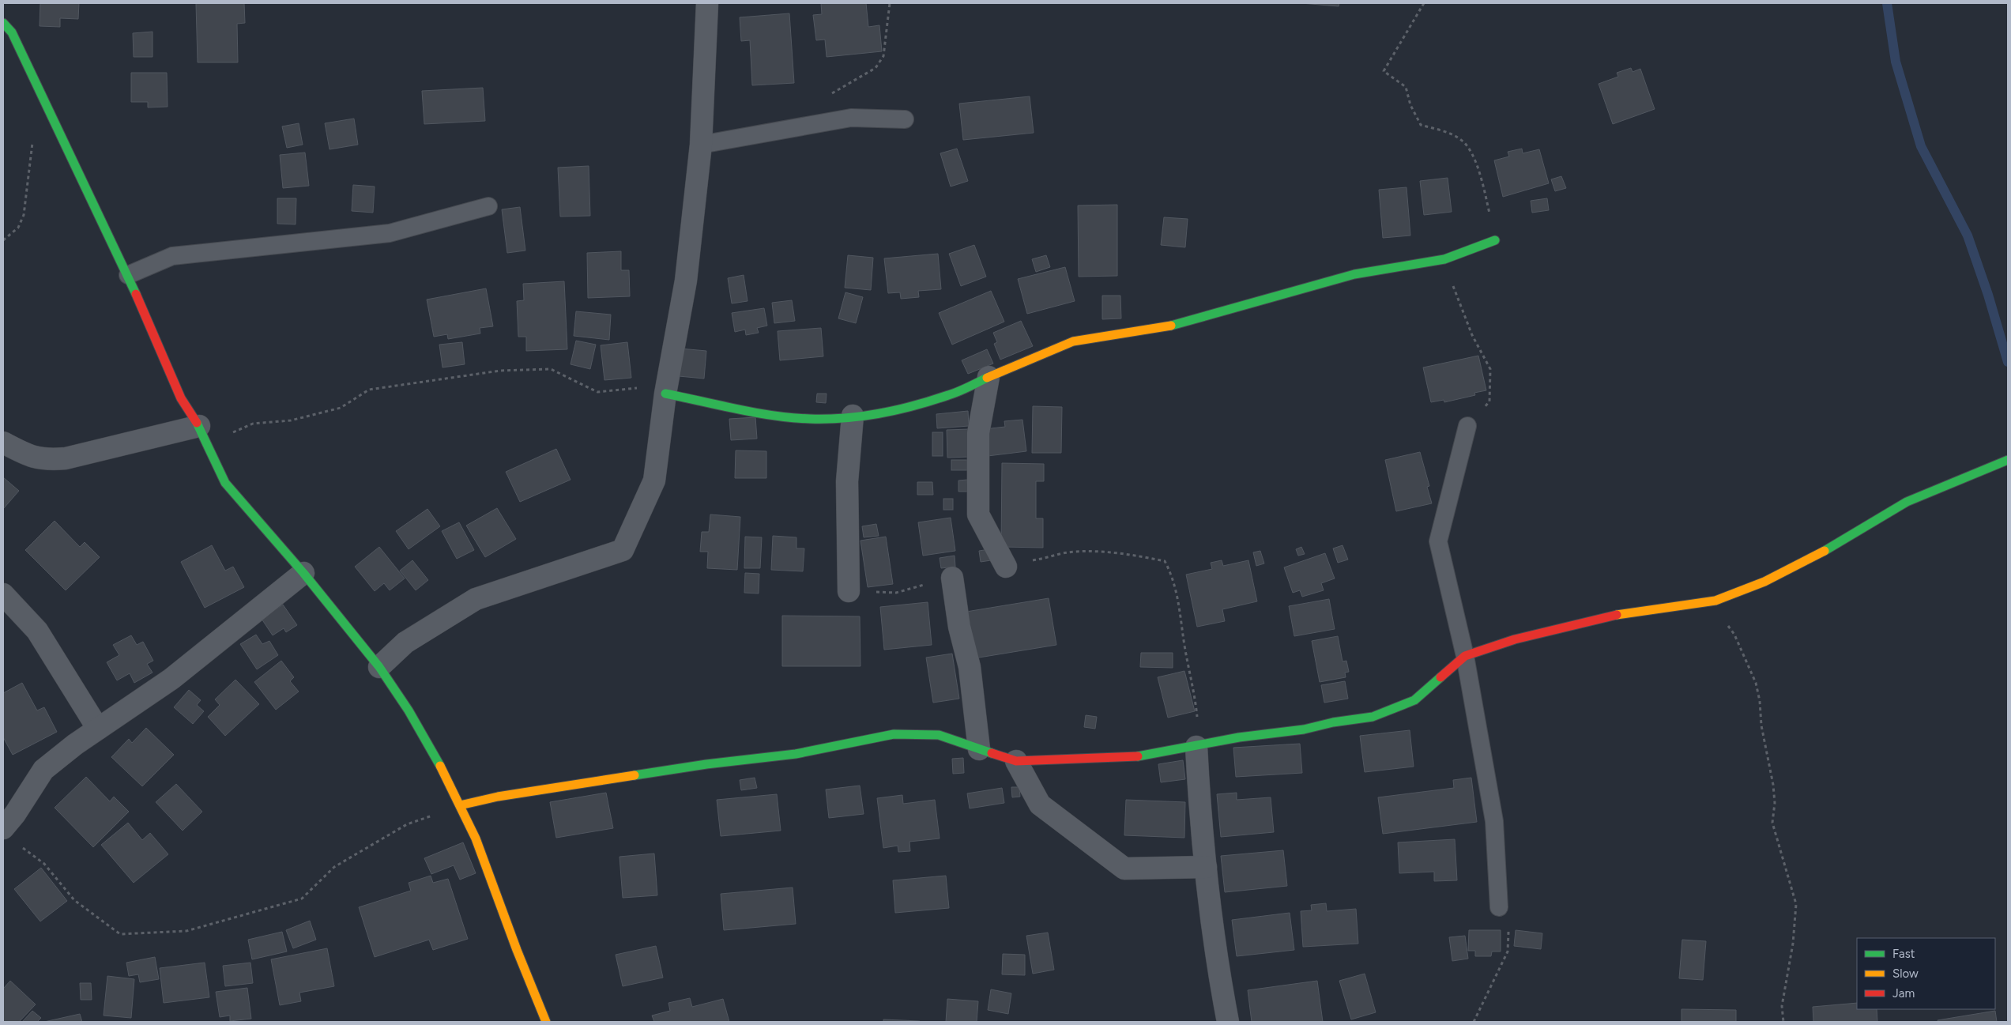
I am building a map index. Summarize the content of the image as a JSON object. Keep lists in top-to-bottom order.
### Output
{
  "legend": ["Fast", "Slow", "Jam"]
}
